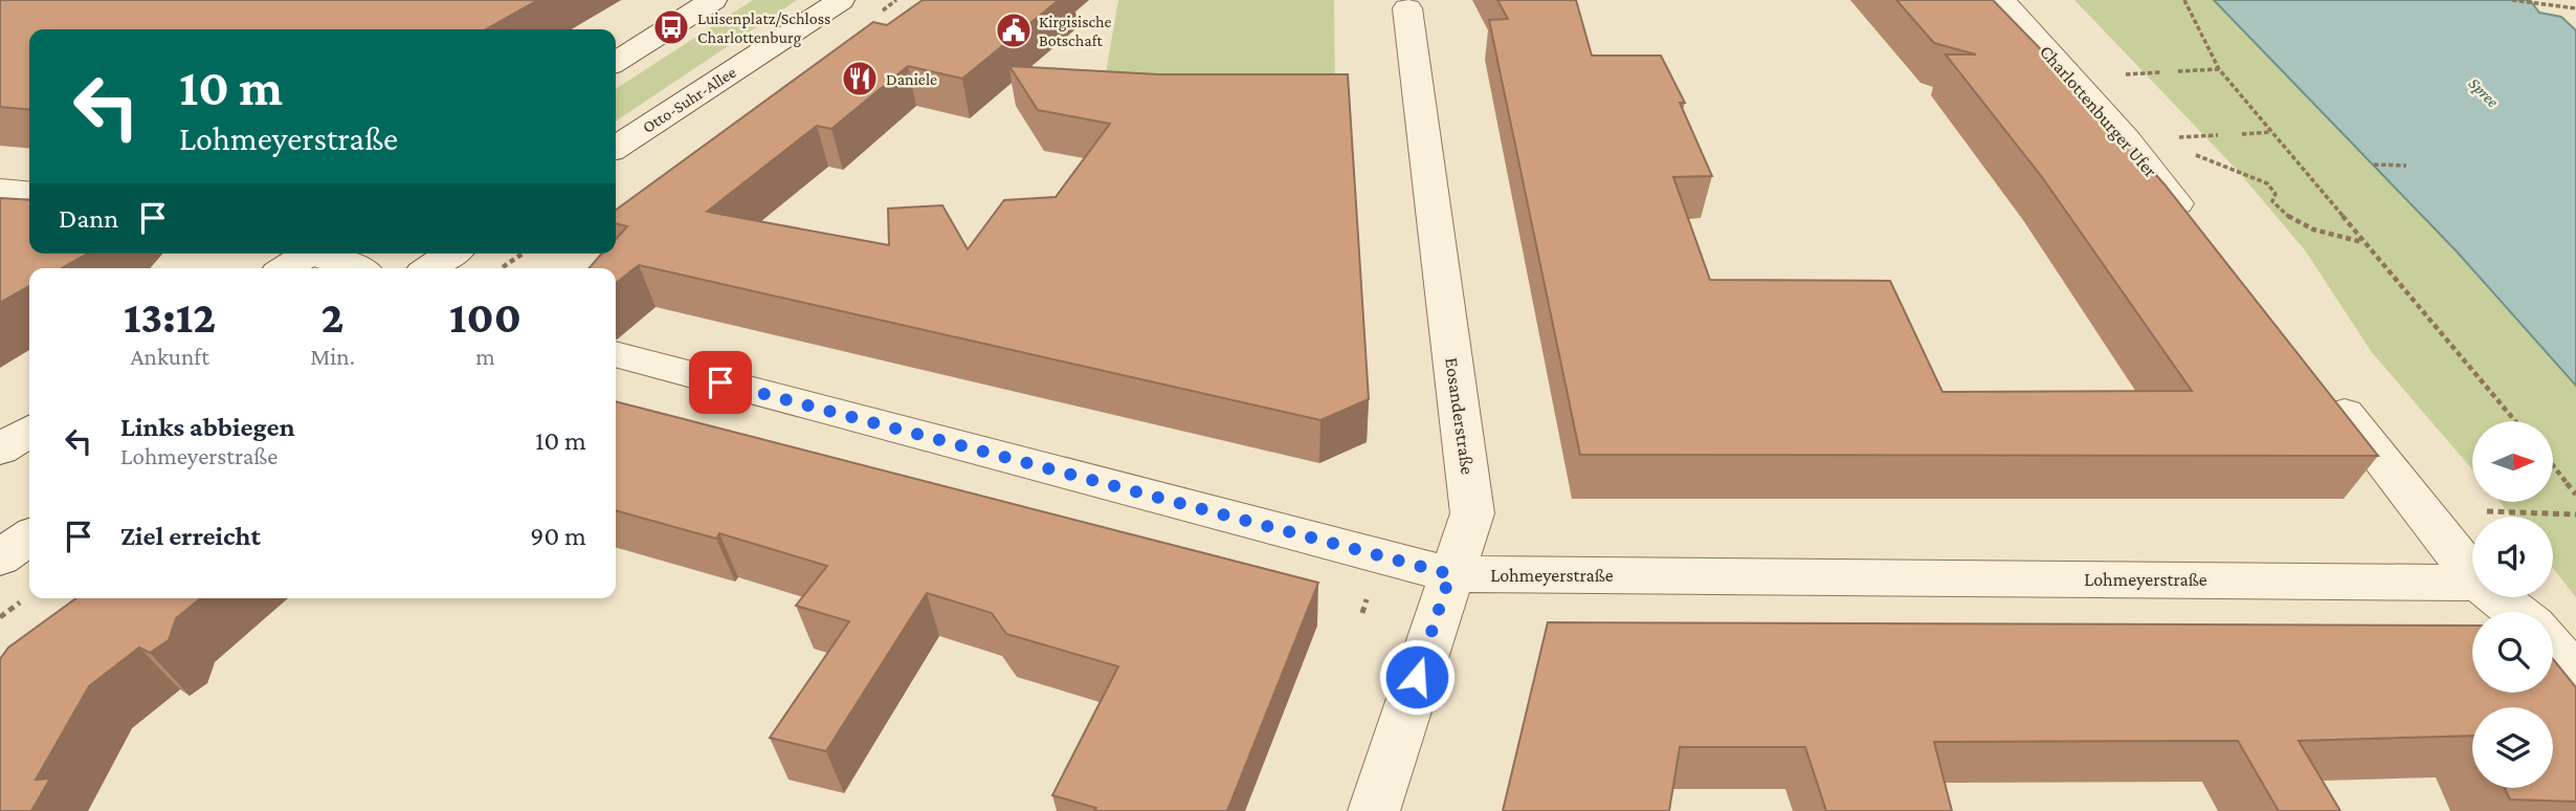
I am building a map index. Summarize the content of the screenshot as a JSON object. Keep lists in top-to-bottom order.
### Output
{
  "streets": {
    "street": [
      "Otto-Suhr-Allee",
      "Charlottenburger Ufer",
      "Eosanderstraße",
      "Lohmeyerstraße"
    ]
  },
  "crossings": [
    ["Eosanderstraße", "Lohmeyerstraße"]
  ],
  "water": ["Spree"],
  "places": {
    "bus stop": ["Luisenplatz/Schloss Charlottenburg"],
    "public building": ["Kirgisische Botschaft"],
    "restaurant": ["Daniele"]
  },
  "north": "right",
  "page": {
    "turn": ["10 m", "Lohmeyerstraße"],
    "then": "Dann",
    "eta": [
      "13:12",
      "Ankunft",
      "2",
      "Min.",
      "100",
      "m"
    ],
    "list": [
      {
        "name": "Links abbiegen",
        "note": "Lohmeyerstraße",
        "value": "10 m"
      },
      {
        "name": "Ziel erreicht",
        "value": "90 m"
      }
    ]
  }
}
